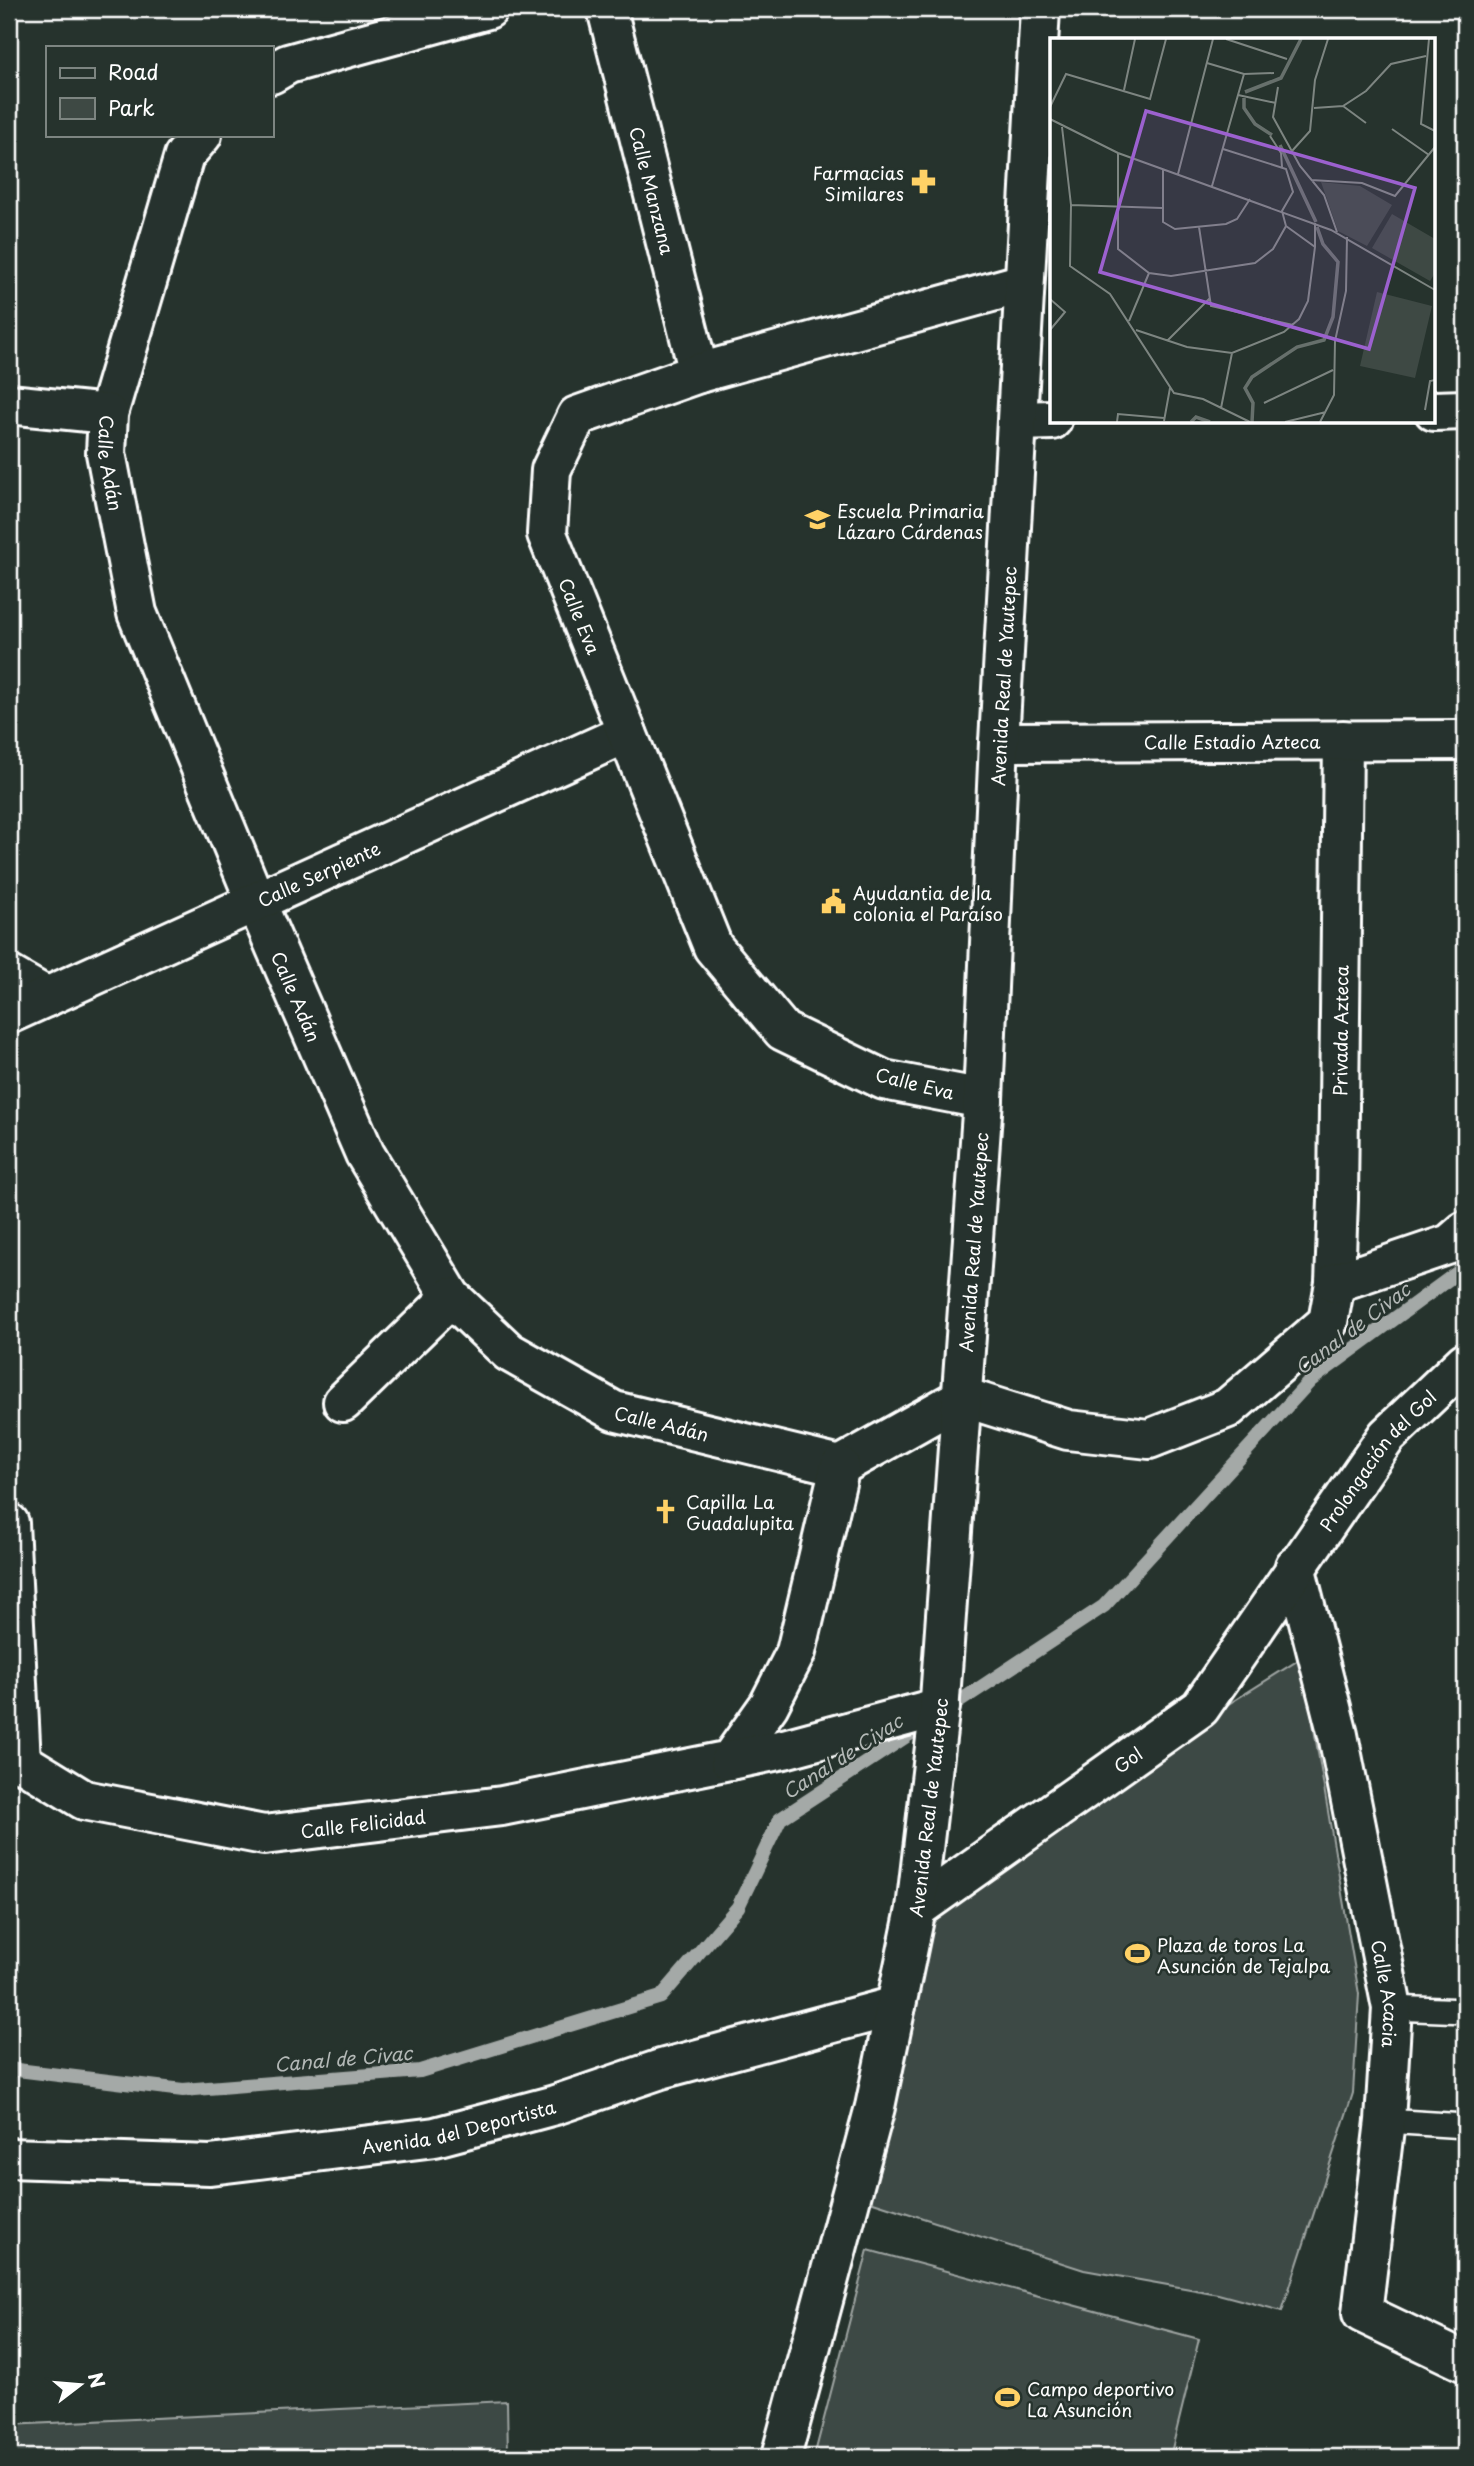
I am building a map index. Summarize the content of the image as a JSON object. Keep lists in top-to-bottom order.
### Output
{
  "streets": {
    "street": [
      "Calle Manzana",
      "Calle Adán",
      "Calle Eva",
      "Avenida Real de Yautepec",
      "Calle Estadio Azteca",
      "Calle Serpiente",
      "Privada Azteca",
      "Prolongación del Gol",
      "Gol",
      "Calle Felicidad",
      "Calle Acacia",
      "Avenida del Deportista"
    ]
  },
  "crossings": [
    ["Calle Manzana", "Calle Eva"],
    ["Calle Adán", "Calle Serpiente"],
    ["Calle Eva", "Avenida Real de Yautepec"],
    ["Calle Eva", "Calle Serpiente"],
    ["Avenida Real de Yautepec", "Calle Estadio Azteca"],
    ["Avenida Real de Yautepec", "Privada Azteca"],
    ["Avenida Real de Yautepec", "Gol"],
    ["Avenida Real de Yautepec", "Calle Felicidad"],
    ["Avenida Real de Yautepec", "Avenida del Deportista"],
    ["Calle Estadio Azteca", "Privada Azteca"],
    ["Prolongación del Gol", "Gol"],
    ["Prolongación del Gol", "Calle Acacia"],
    ["Gol", "Calle Acacia"]
  ],
  "water": ["Canal de Civac"],
  "places": {
    "pharmacy": ["Farmacias Similares"],
    "school or university": ["Escuela Primaria Lázaro Cárdenas"],
    "public building": ["Ayudantia de la colonia el Paraíso"],
    "church": ["Capilla La Guadalupita"],
    "sports": ["Plaza de toros La Asunción de Tejalpa", "Campo deportivo La Asunción"]
  },
  "legend": ["Road", "Park"],
  "north": "right"
}
